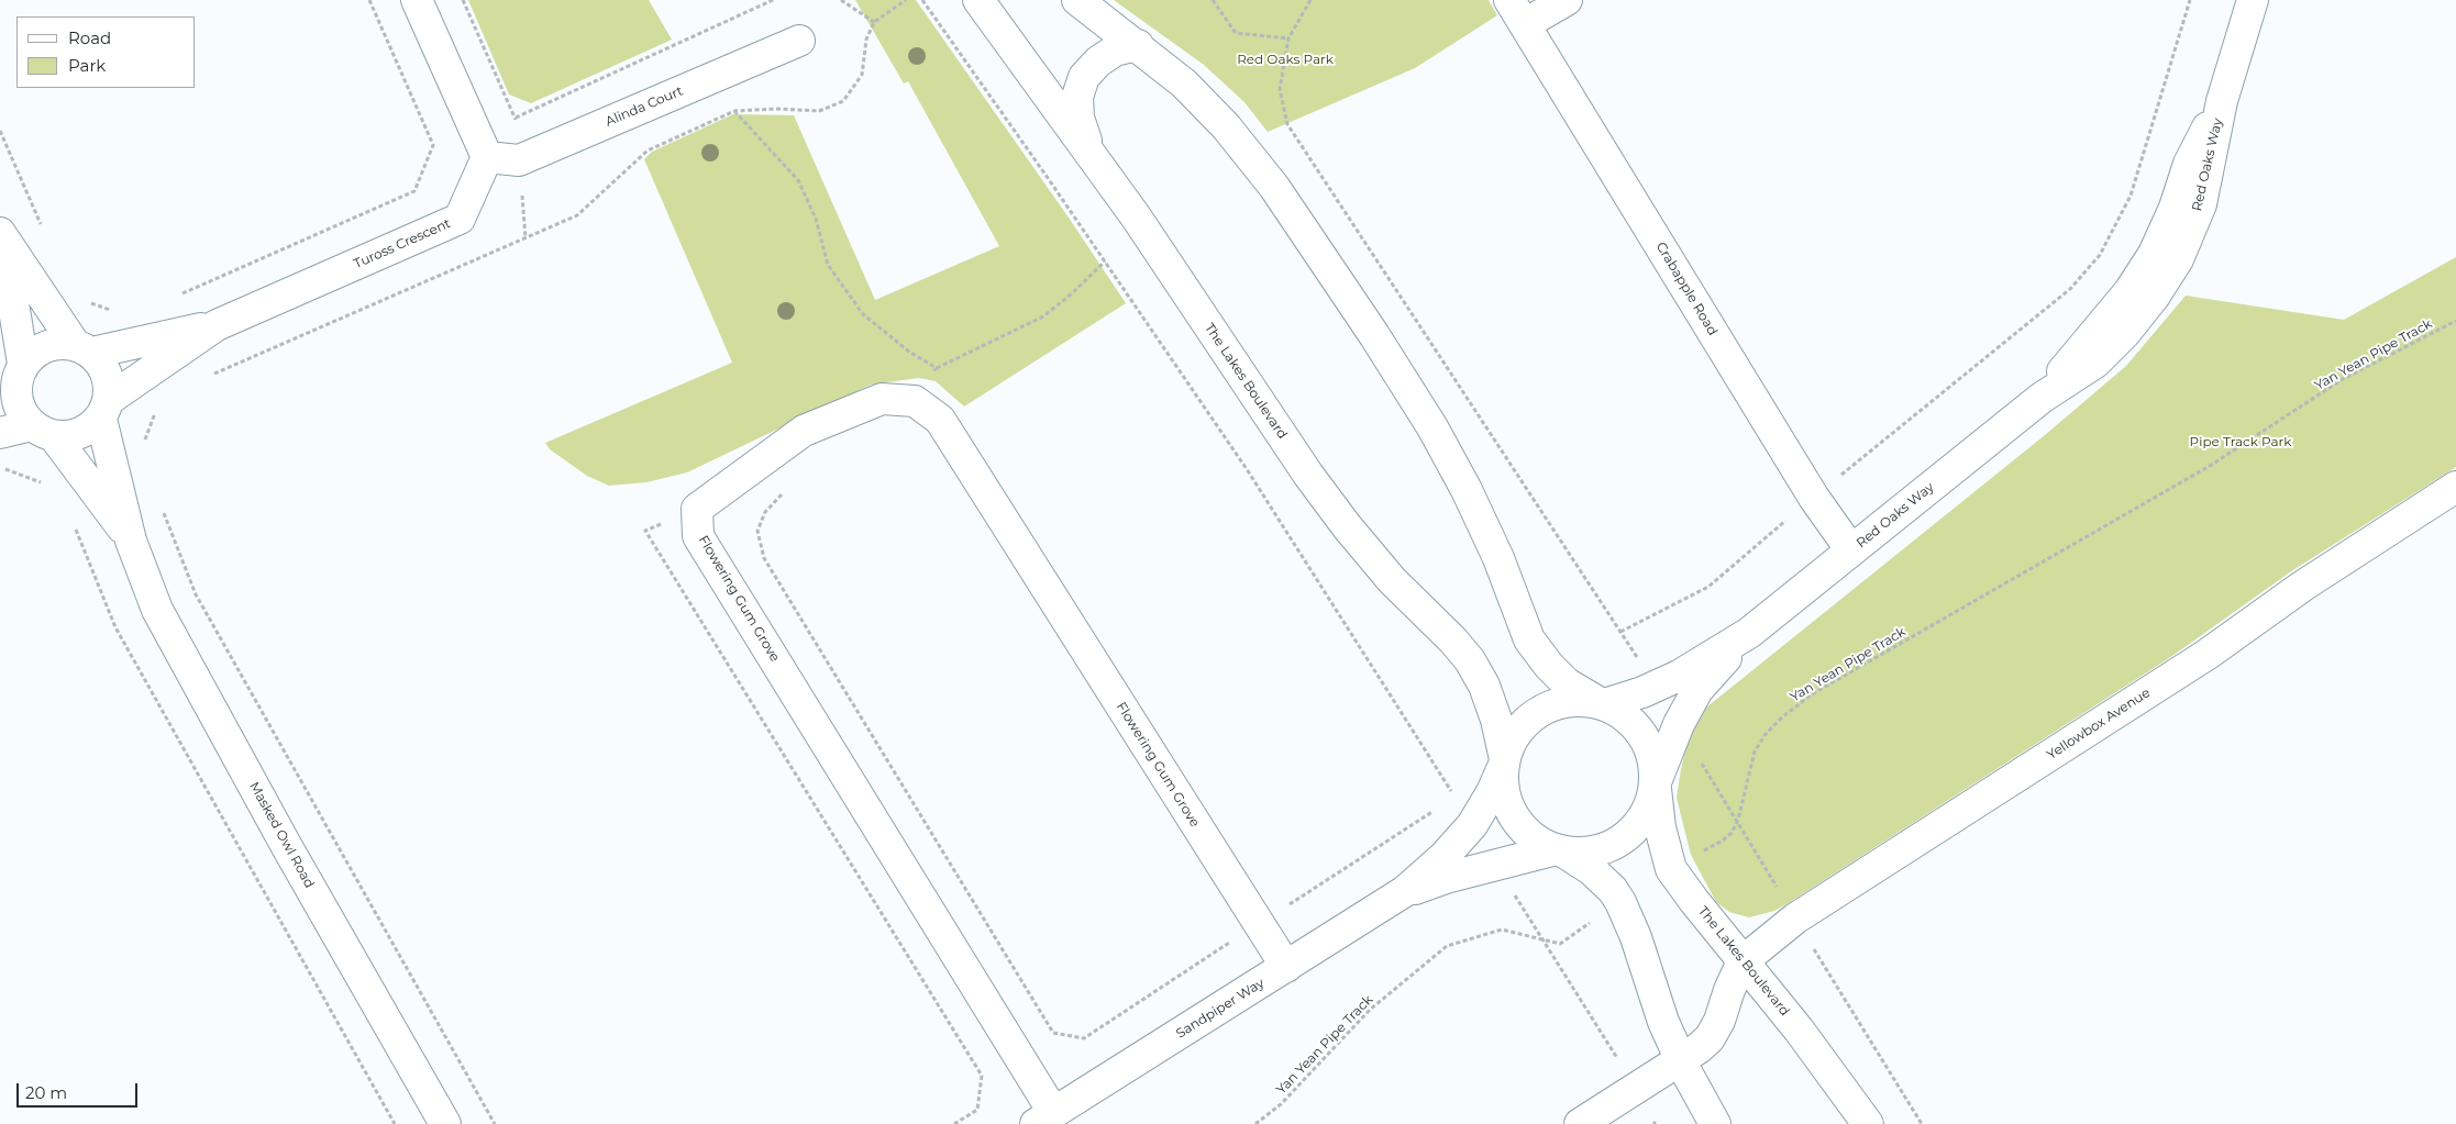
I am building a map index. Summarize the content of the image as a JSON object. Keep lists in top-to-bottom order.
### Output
{
  "streets": {
    "street": [
      "Alinda Court",
      "Red Oaks Way",
      "Tuross Crescent",
      "Crabapple Road",
      "The Lakes Boulevard",
      "Flowering Gum Grove",
      "Yellowbox Avenue",
      "Masked Owl Road",
      "Sandpiper Way"
    ],
    "path": ["Yan Yean Pipe Track"]
  },
  "crossings": [
    ["Alinda Court", "Tuross Crescent"],
    ["Red Oaks Way", "Crabapple Road"],
    ["Red Oaks Way", "The Lakes Boulevard"],
    ["Red Oaks Way", "Sandpiper Way"],
    ["Yan Yean Pipe Track", "The Lakes Boulevard"],
    ["The Lakes Boulevard", "Yellowbox Avenue"],
    ["The Lakes Boulevard", "Sandpiper Way"],
    ["Flowering Gum Grove", "Sandpiper Way"]
  ],
  "parks": ["Red Oaks Park", "Pipe Track Park"],
  "legend": ["Road", "Park"],
  "scale_bar": "20 m"
}
